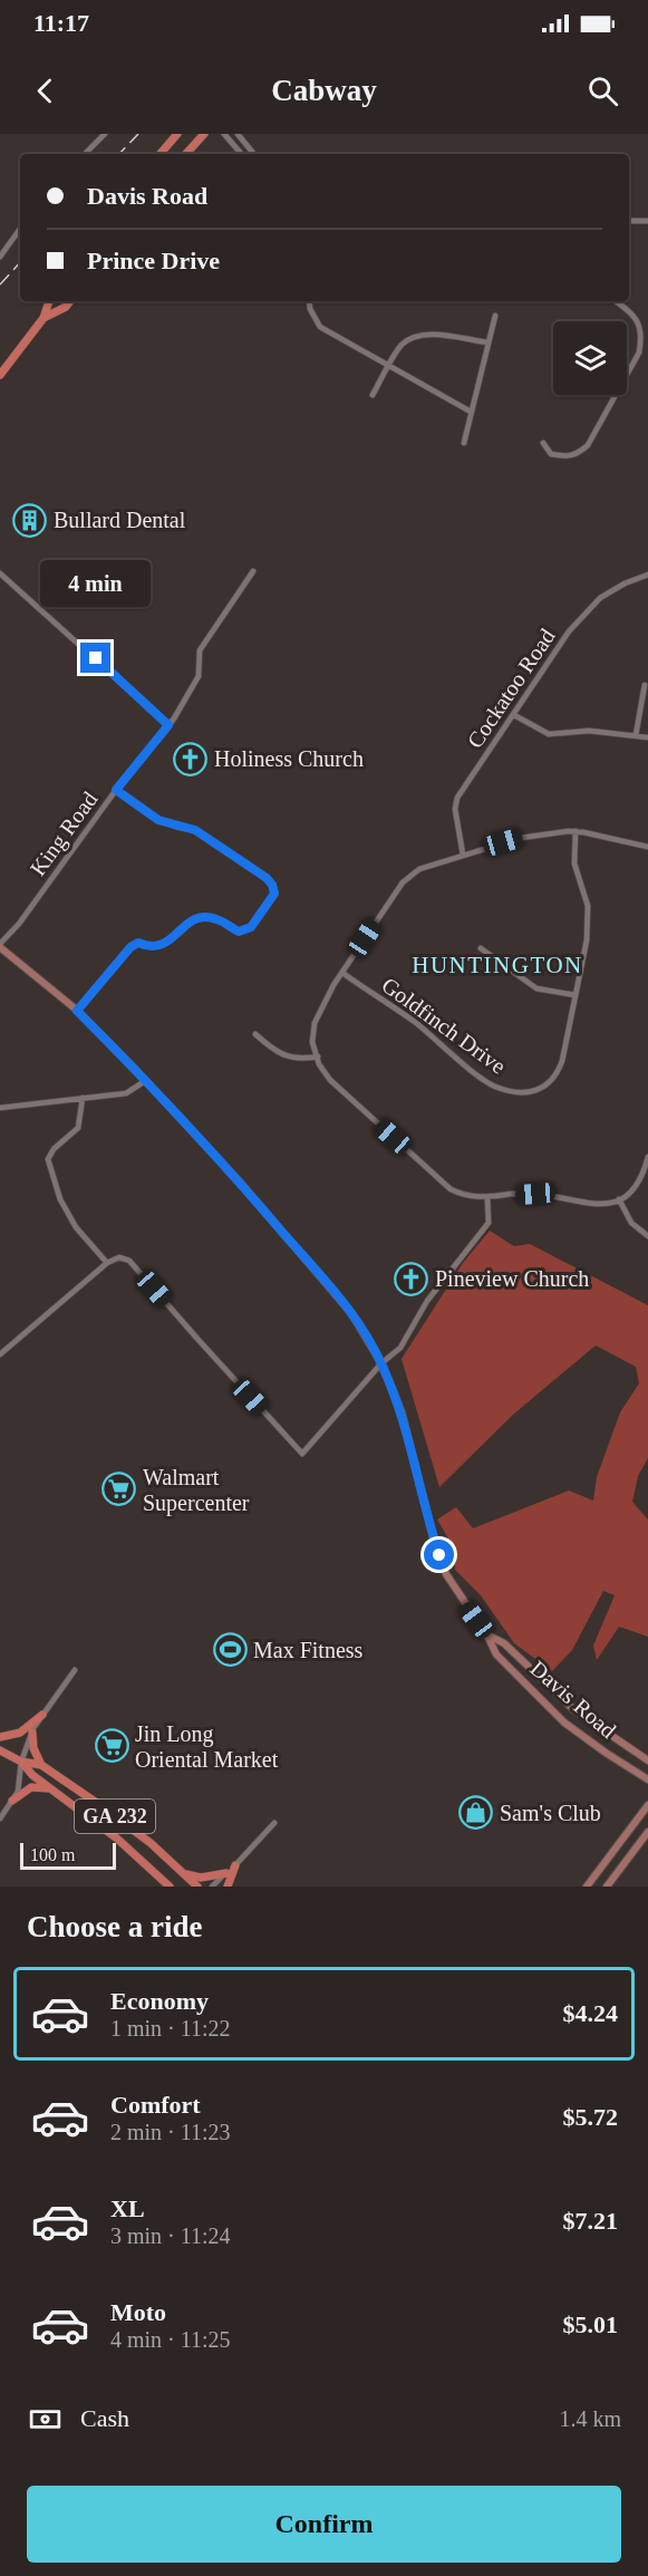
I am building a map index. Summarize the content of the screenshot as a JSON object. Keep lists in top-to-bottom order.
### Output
{
  "streets": {
    "main road": ["Davis Road", "GA 232"],
    "street": ["Cockatoo Road", "King Road", "Goldfinch Drive"]
  },
  "crossings": [
    ["King Road", "Davis Road"]
  ],
  "districts": ["HUNTINGTON"],
  "places": {
    "building": ["Bullard Dental"],
    "church": ["Holiness Church", "Pineview Church"],
    "supermarket": ["Walmart Supercenter", "Jin Long Oriental Market"],
    "sports": ["Max Fitness"],
    "shop": ["Sam's Club"]
  },
  "scale_bar": "100 m",
  "page": {
    "status": "11:17",
    "header": "Cabway",
    "banner": ["Davis Road", "Prince Drive"],
    "bubble": "4 min",
    "scale": "100 m",
    "heading": "Choose a ride",
    "list": [
      {
        "name": "Economy",
        "note": "1 min · 11:22",
        "value": "$4.24"
      },
      {
        "name": "Comfort",
        "note": "2 min · 11:23",
        "value": "$5.72"
      },
      {
        "name": "XL",
        "note": "3 min · 11:24",
        "value": "$7.21"
      },
      {
        "name": "Moto",
        "note": "4 min · 11:25",
        "value": "$5.01"
      }
    ],
    "pay": ["Cash", "1.4 km"],
    "buttons": "Confirm"
  }
}
